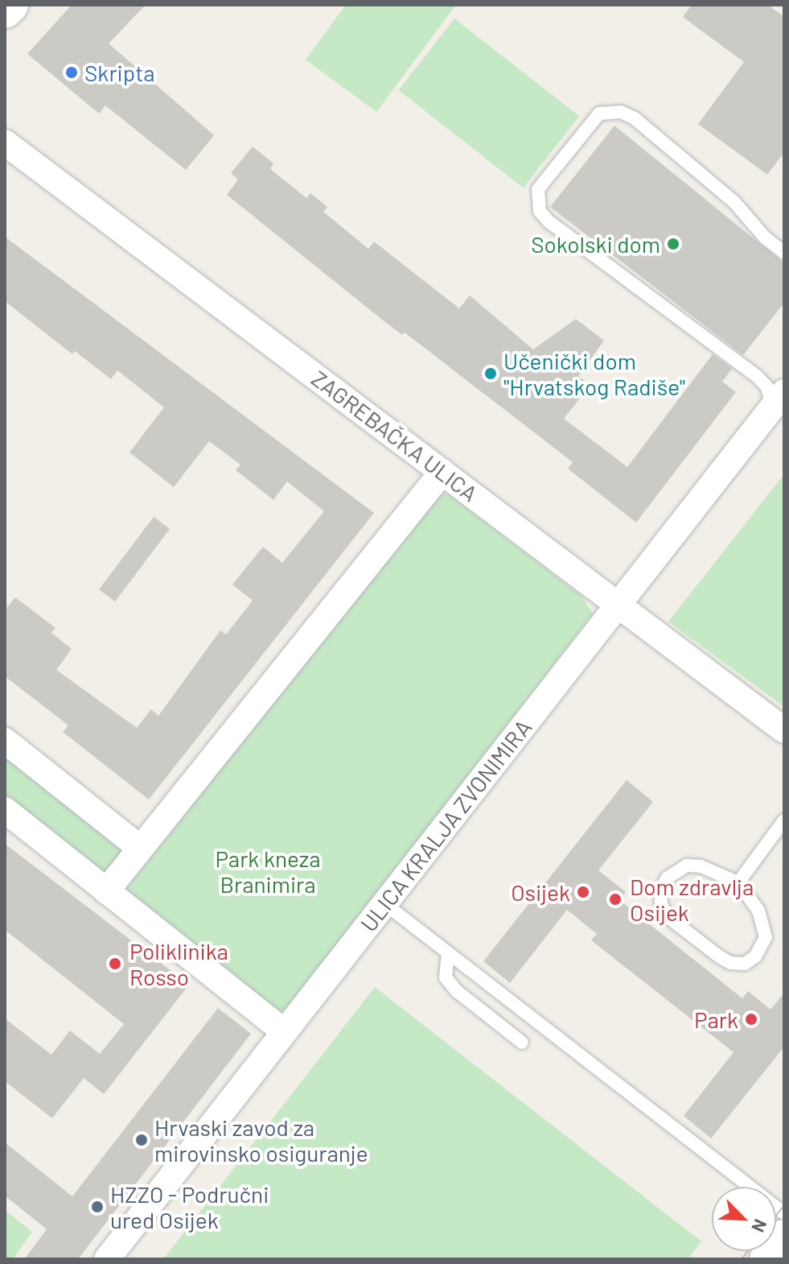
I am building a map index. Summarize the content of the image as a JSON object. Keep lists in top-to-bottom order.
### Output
{
  "streets": {
    "street": ["ZAGREBAČKA ULICA", "ULICA KRALJA ZVONIMIRA"]
  },
  "crossings": [
    ["ZAGREBAČKA ULICA", "ULICA KRALJA ZVONIMIRA"]
  ],
  "parks": ["Park kneza Branimira"],
  "places": [
    "Skripta",
    "Sokolski dom",
    "Učenički dom \"Hrvatskog Radiše\"",
    "Osijek",
    "Dom zdravlja Osijek",
    "Poliklinika Rosso",
    "Park",
    "Hrvaski zavod za mirovinsko osiguranje",
    "HZZO - Područni ured Osijek"
  ],
  "north": "bottom right"
}
